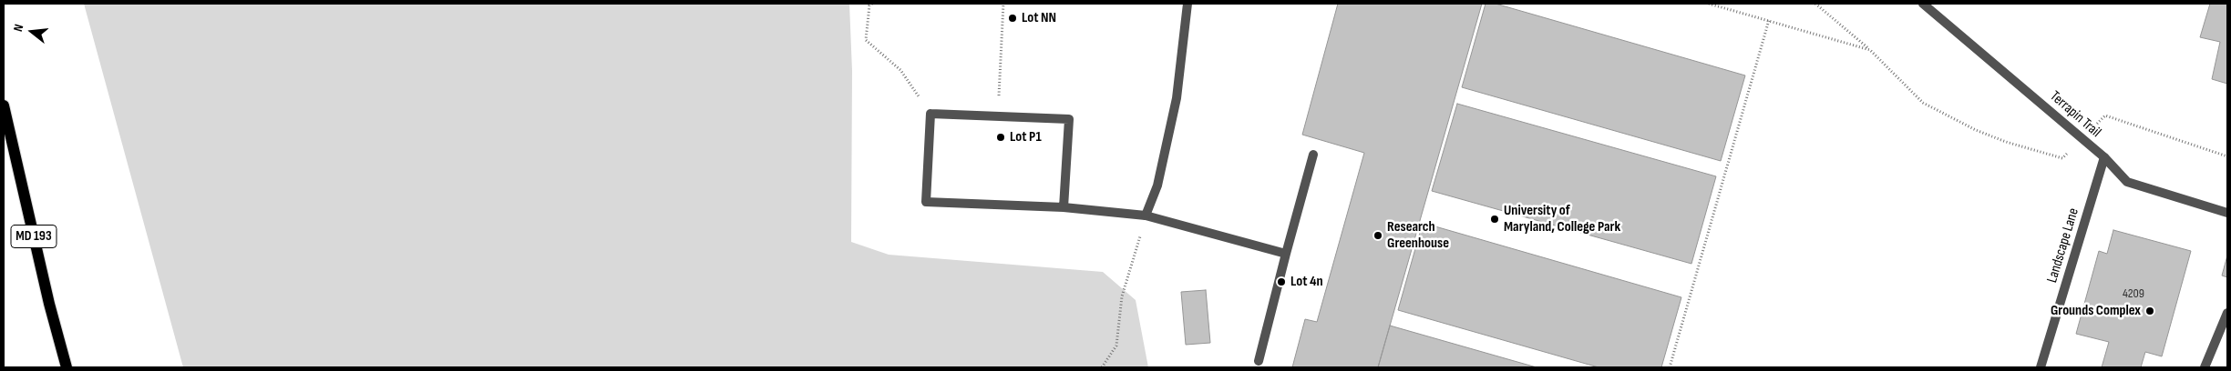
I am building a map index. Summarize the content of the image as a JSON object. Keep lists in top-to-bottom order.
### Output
{
  "streets": {
    "main road": ["MD 193"],
    "street": ["Terrapin Trail", "Landscape Lane"]
  },
  "crossings": [
    ["Terrapin Trail", "Landscape Lane"]
  ],
  "places": [
    "Lot NN",
    "Lot P1",
    "University of Maryland, College Park",
    "Research Greenhouse",
    "Lot 4n",
    "Grounds Complex"
  ],
  "house_numbers": ["4209"],
  "north": "left"
}
